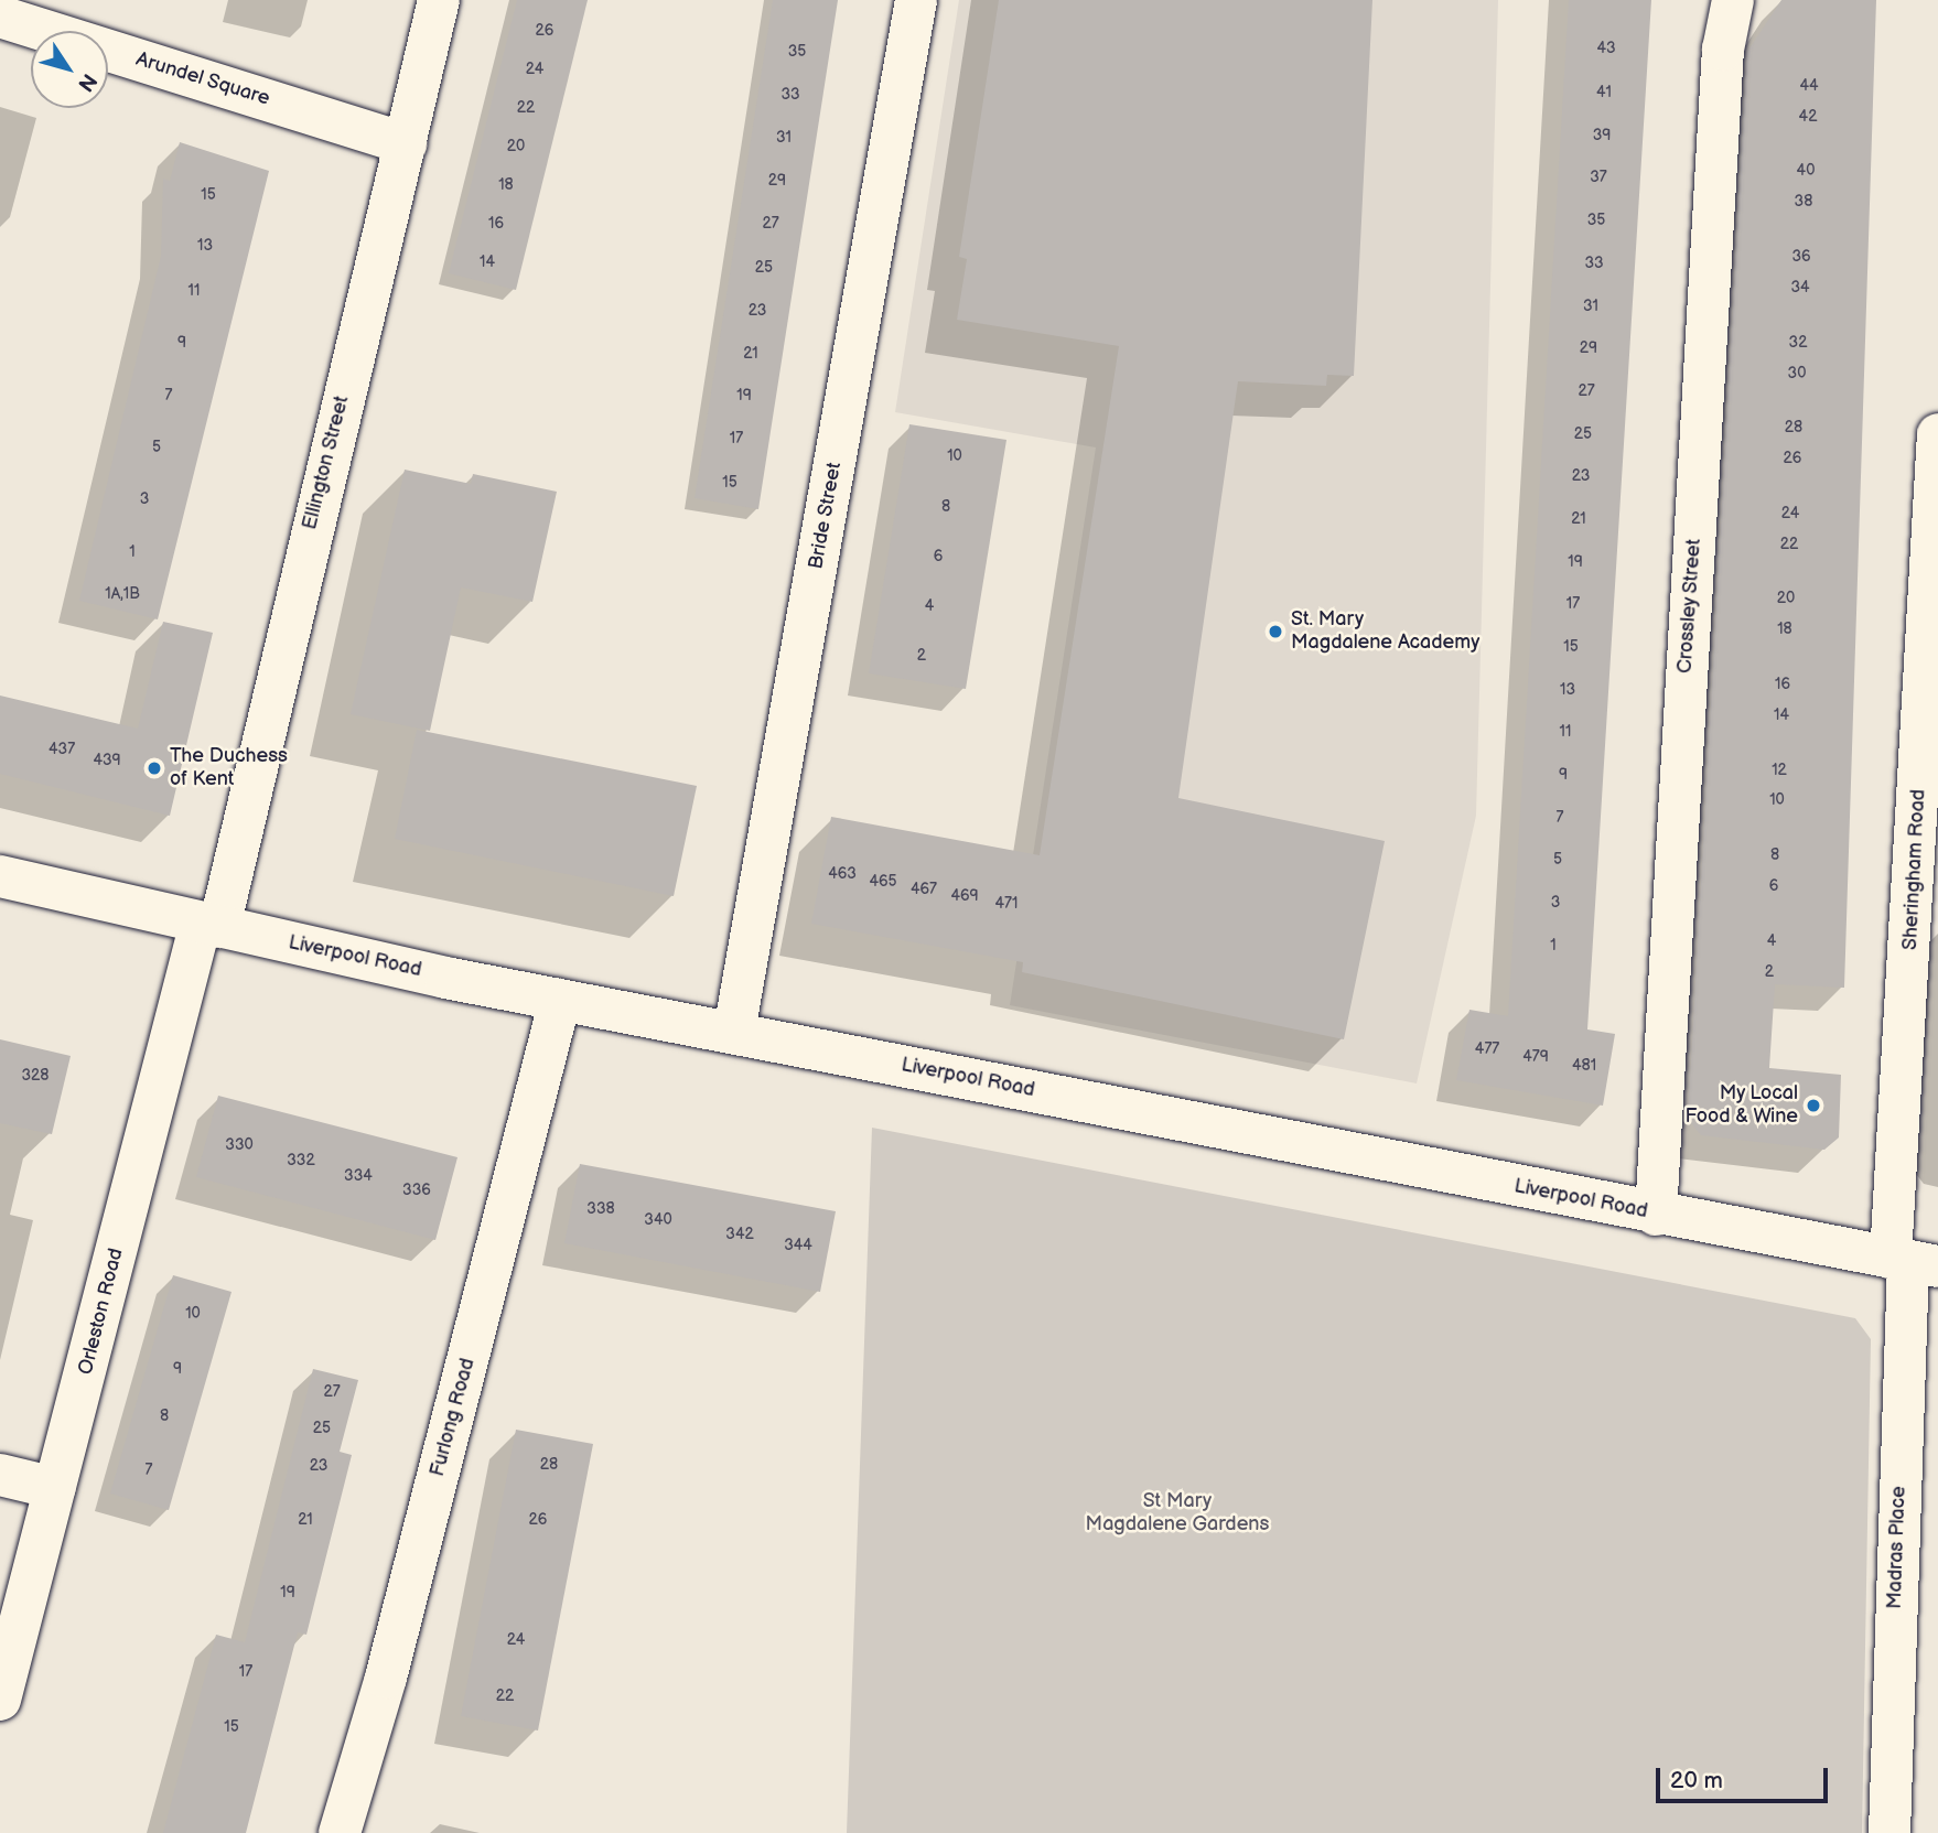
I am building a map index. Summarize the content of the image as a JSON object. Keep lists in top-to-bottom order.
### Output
{
  "streets": {
    "street": [
      "Arundel Square",
      "Ellington Street",
      "Bride Street",
      "Crossley Street",
      "Sheringham Road",
      "Liverpool Road",
      "Orleston Road",
      "Furlong Road",
      "Madras Place"
    ]
  },
  "crossings": [
    ["Arundel Square", "Ellington Street"],
    ["Ellington Street", "Liverpool Road"],
    ["Ellington Street", "Orleston Road"],
    ["Bride Street", "Liverpool Road"],
    ["Crossley Street", "Liverpool Road"],
    ["Sheringham Road", "Liverpool Road"],
    ["Sheringham Road", "Madras Place"],
    ["Liverpool Road", "Orleston Road"],
    ["Liverpool Road", "Furlong Road"],
    ["Liverpool Road", "Madras Place"]
  ],
  "parks": ["St Mary Magdalene Gardens"],
  "places": ["St. Mary Magdalene Academy", "The Duchess of Kent", "My Local Food & Wine"],
  "house_numbers": [
    "26",
    "43",
    "35",
    "24",
    "44",
    "41",
    "33",
    "22",
    "42",
    "39",
    "31",
    "20",
    "40",
    "37",
    "29",
    "18",
    "15",
    "38",
    "35",
    "16",
    "27",
    "13",
    "36",
    "14",
    "33",
    "25",
    "34",
    "11",
    "31",
    "23",
    "9",
    "32",
    "29",
    "21",
    "30",
    "27",
    "7",
    "19",
    "28",
    "25",
    "17",
    "5",
    "10",
    "26",
    "23",
    "15",
    "3",
    "8",
    "24",
    "21",
    "22",
    "1",
    "6",
    "19",
    "1A,1B",
    "20",
    "17",
    "4",
    "18",
    "15",
    "2",
    "16",
    "13",
    "14",
    "11",
    "437",
    "439",
    "12",
    "9",
    "10",
    "7",
    "8",
    "5",
    "463",
    "465",
    "6",
    "467",
    "469",
    "3",
    "471",
    "4",
    "1",
    "2",
    "477",
    "479",
    "481",
    "328",
    "330",
    "332",
    "334",
    "336",
    "338",
    "340",
    "342",
    "344",
    "10",
    "9",
    "27",
    "8",
    "25",
    "28",
    "23",
    "7",
    "21",
    "26",
    "19",
    "24",
    "17",
    "22",
    "15"
  ],
  "scale_bar": "20 m",
  "north": "bottom right"
}
